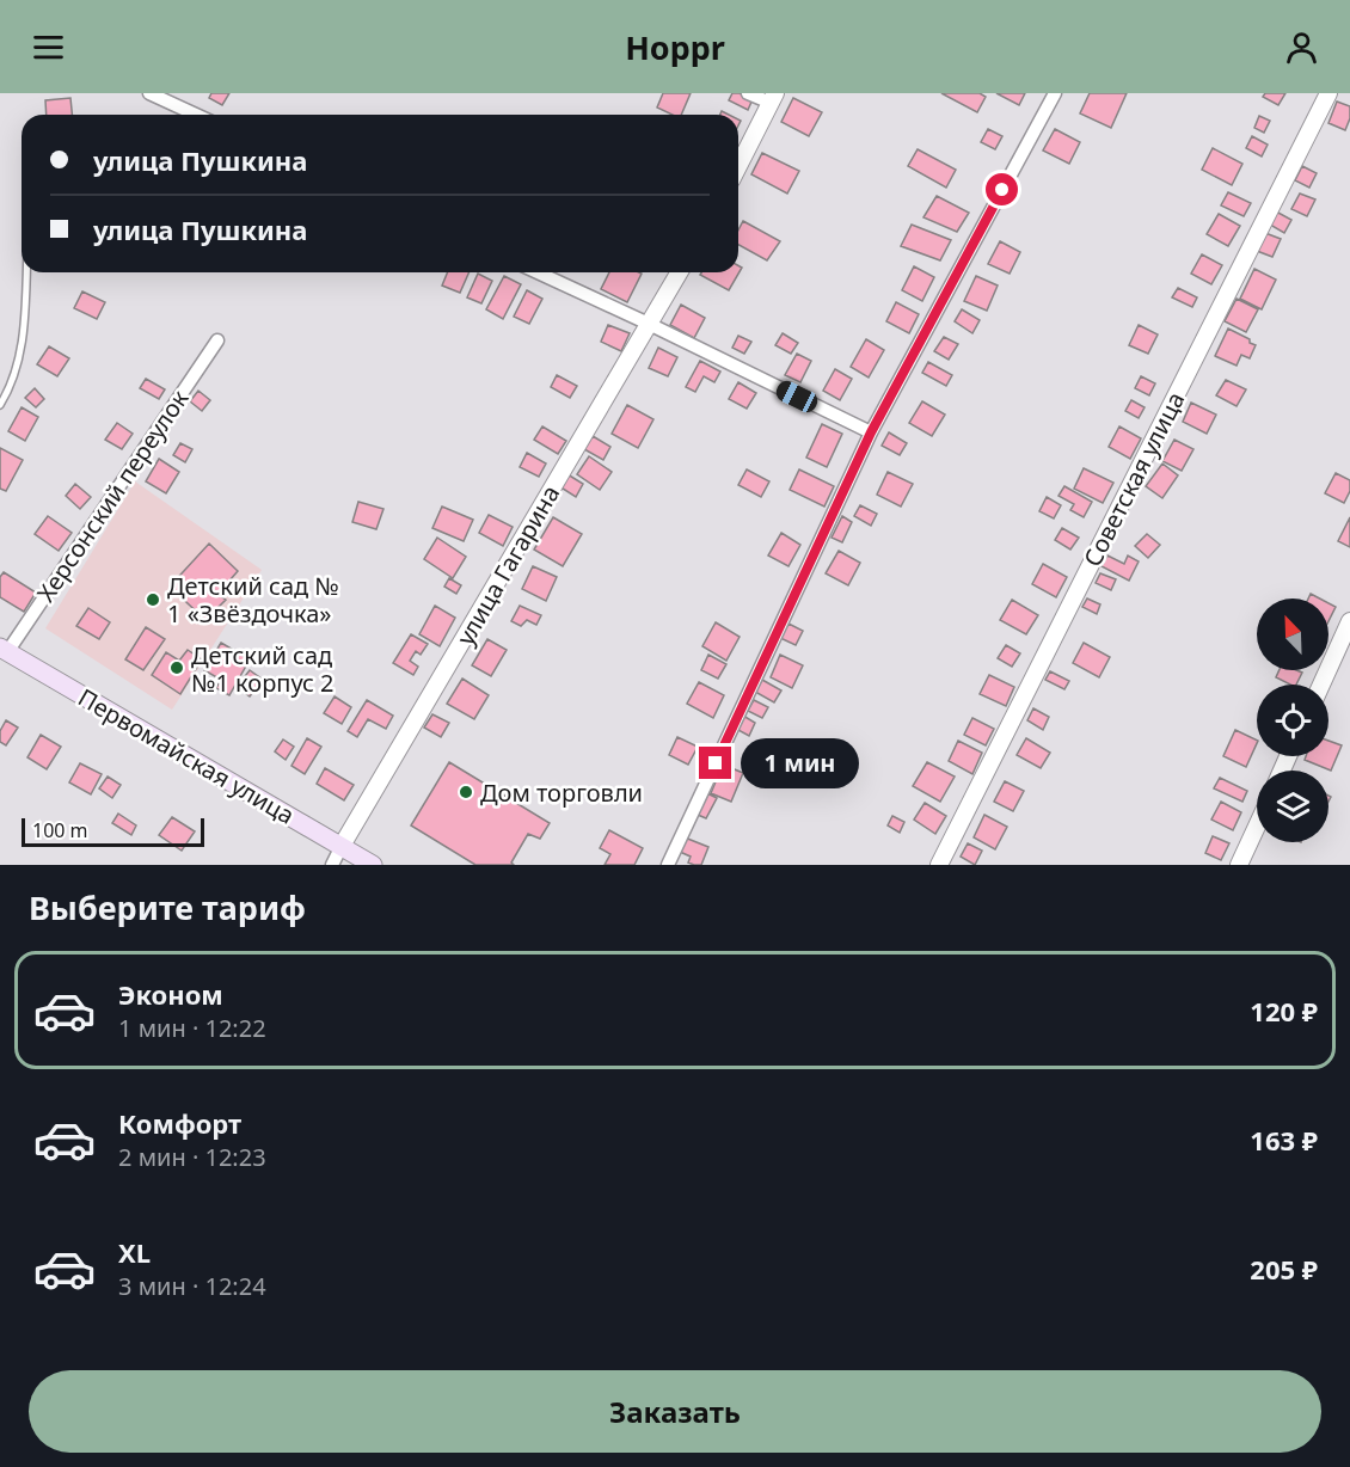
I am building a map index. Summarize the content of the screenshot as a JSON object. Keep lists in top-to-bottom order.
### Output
{
  "streets": {
    "main road": ["Первомайская улица"],
    "street": ["Советская улица", "Херсонский переулок", "улица Гагарина"]
  },
  "crossings": [
    ["Херсонский переулок", "Первомайская улица"],
    ["улица Гагарина", "Первомайская улица"]
  ],
  "places": ["Детский сад № 1 «Звёздочка»", "Детский сад №1 корпус 2", "Дом торговли"],
  "scale_bar": "100 m",
  "north": "top left",
  "page": {
    "header": "Hoppr",
    "banner": ["улица Пушкина", "улица Пушкина"],
    "bubble": "1 мин",
    "scale": "100 m",
    "heading": "Выберите тариф",
    "list": [
      {
        "name": "Эконом",
        "note": "1 мин · 12:22",
        "value": "120 ₽"
      },
      {
        "name": "Комфорт",
        "note": "2 мин · 12:23",
        "value": "163 ₽"
      },
      {
        "name": "XL",
        "note": "3 мин · 12:24",
        "value": "205 ₽"
      }
    ],
    "buttons": "Заказать"
  }
}
